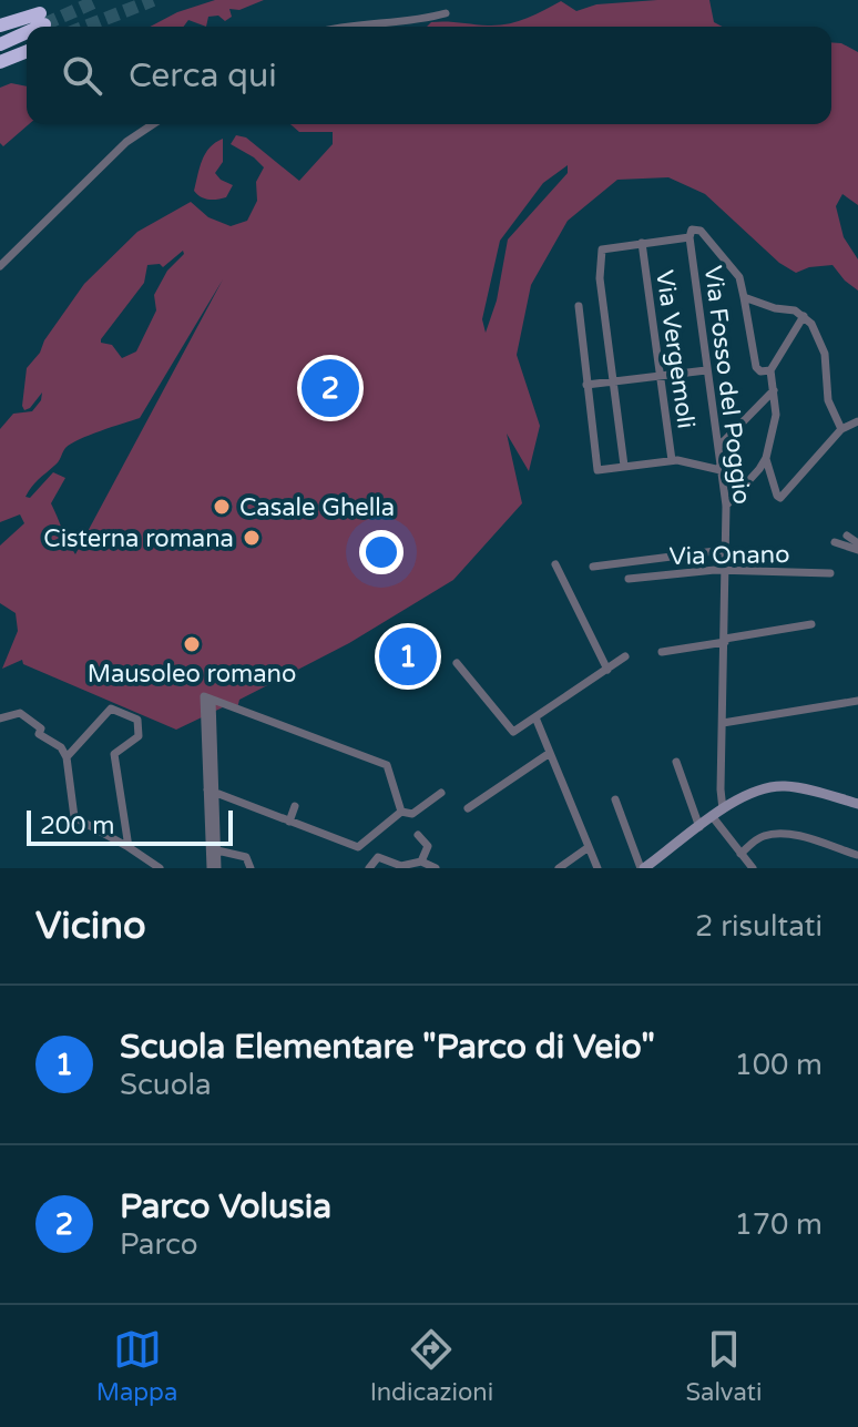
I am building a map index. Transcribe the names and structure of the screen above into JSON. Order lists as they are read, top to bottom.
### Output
{
  "streets": {
    "street": ["Via Vergemoli", "Via Fosso del Poggio", "Via Onano"]
  },
  "crossings": [
    ["Via Fosso del Poggio", "Via Onano"]
  ],
  "places": ["Casale Ghella", "Cisterna romana", "Mausoleo romano"],
  "scale_bar": "200 m",
  "page": {
    "search": "Cerca qui",
    "pins": ["2", "1"],
    "scale": "200 m",
    "heading": ["Vicino", "2 risultati"],
    "list": [
      {
        "mark": "1",
        "name": "Scuola Elementare \"Parco di Veio\"",
        "note": "Scuola",
        "value": "100 m"
      },
      {
        "mark": "2",
        "name": "Parco Volusia",
        "note": "Parco",
        "value": "170 m"
      }
    ],
    "nav": ["Mappa", "Indicazioni", "Salvati"]
  }
}
